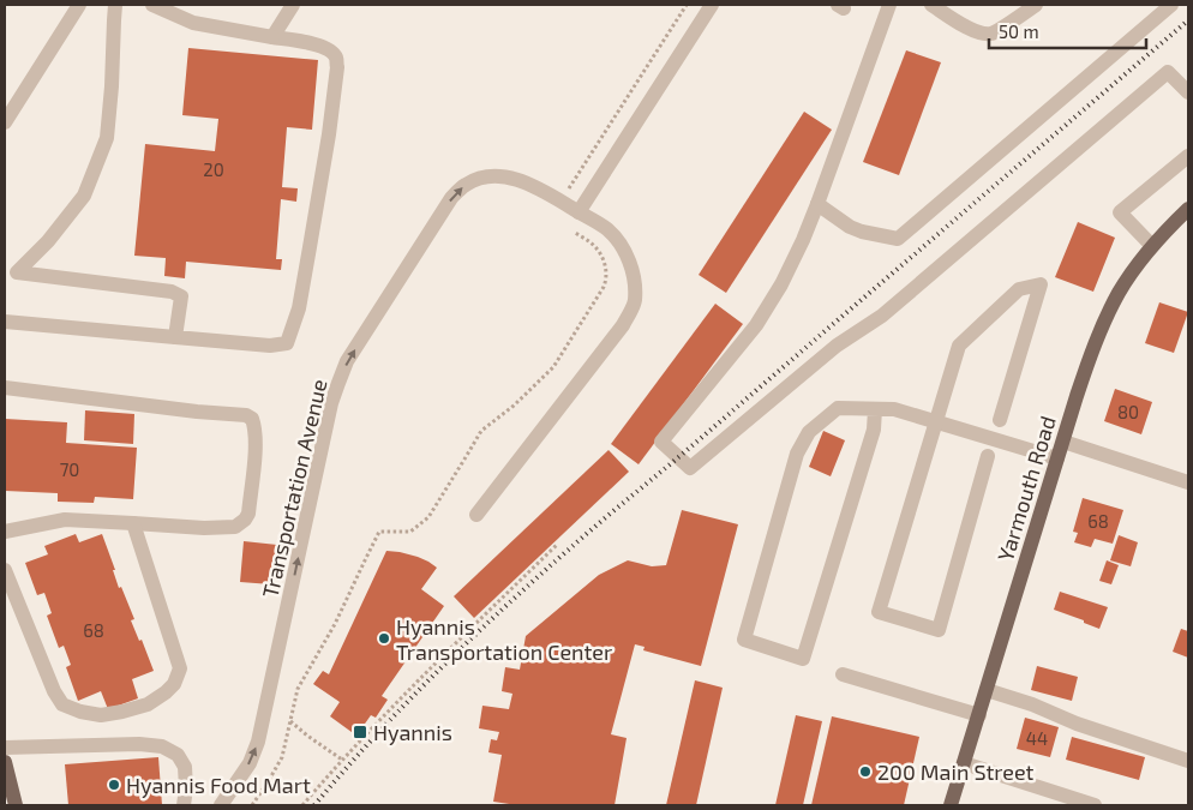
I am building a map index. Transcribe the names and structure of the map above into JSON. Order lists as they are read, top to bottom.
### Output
{
  "streets": {
    "main road": ["Yarmouth Road"],
    "street": ["Transportation Avenue"]
  },
  "one_way": ["Transportation Avenue"],
  "places": {
    "other": ["Hyannis Transportation Center", "200 Main Street", "Hyannis Food Mart"],
    "transit": ["Hyannis"]
  },
  "house_numbers": [
    "20",
    "80",
    "70",
    "68",
    "68",
    "44"
  ],
  "scale_bar": "50 m"
}
